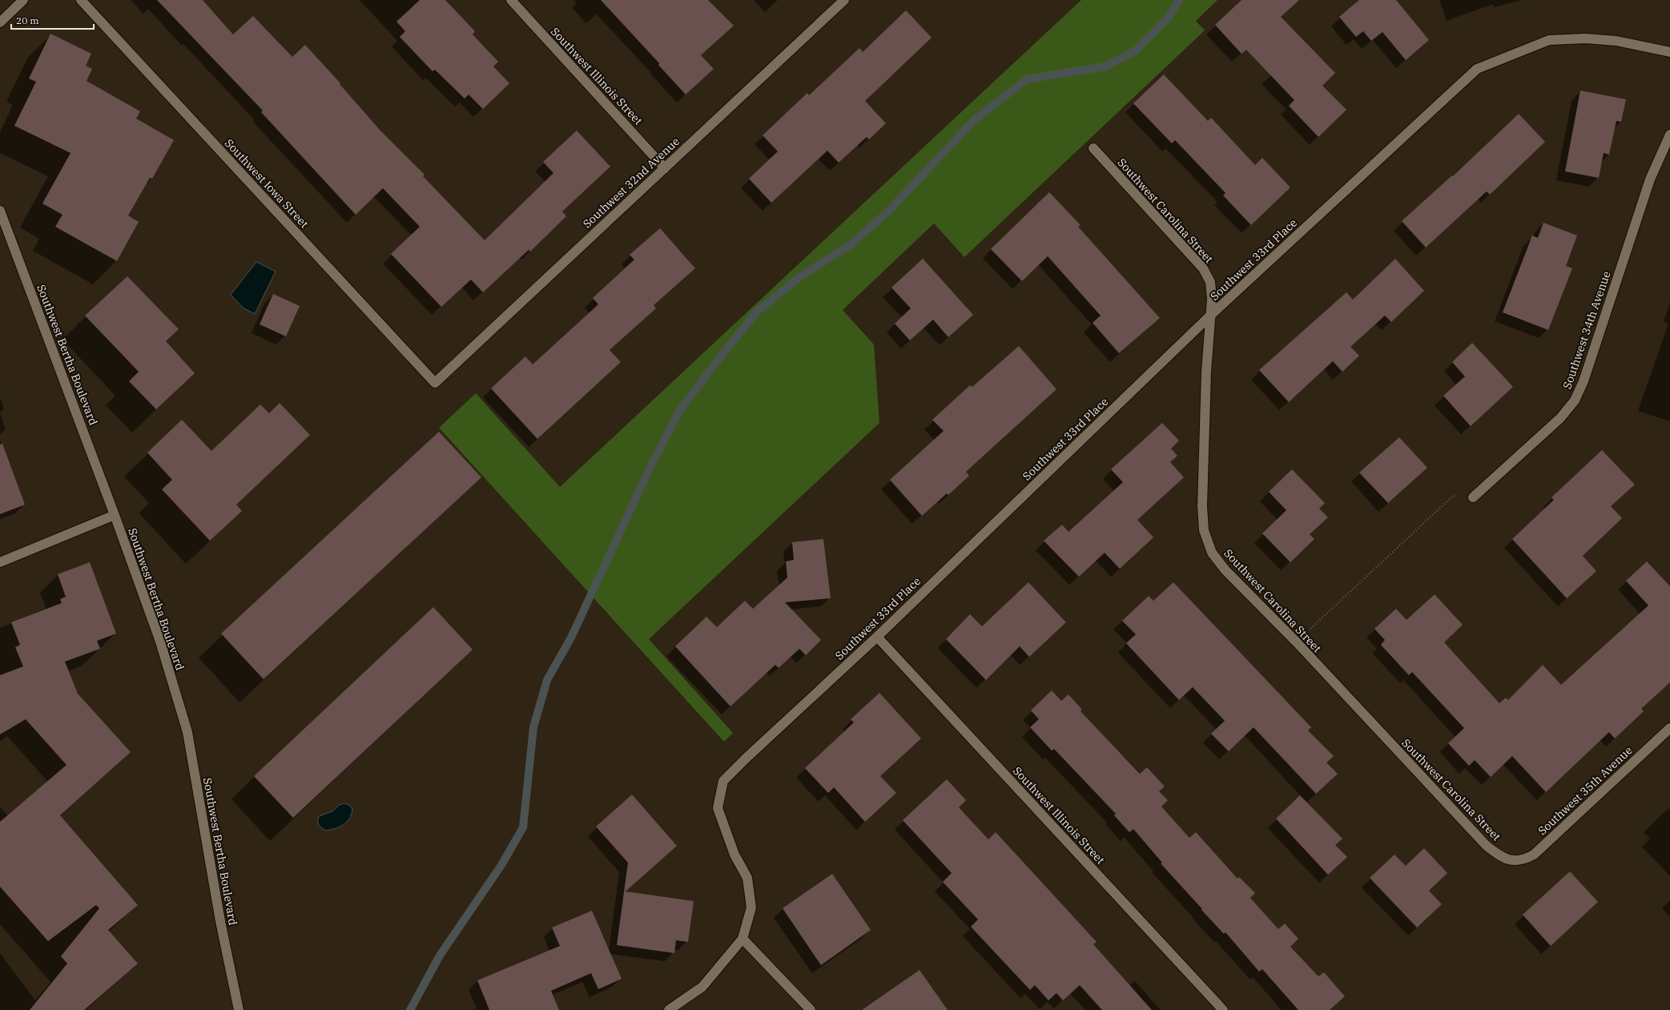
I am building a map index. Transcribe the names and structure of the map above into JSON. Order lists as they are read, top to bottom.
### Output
{
  "streets": {
    "street": [
      "Southwest Illinois Street",
      "Southwest 32nd Avenue",
      "Southwest Iowa Street",
      "Southwest Carolina Street",
      "Southwest 33rd Place",
      "Southwest 34th Avenue",
      "Southwest Bertha Boulevard",
      "Southwest 35th Avenue"
    ]
  },
  "crossings": [
    ["Southwest Illinois Street", "Southwest 32nd Avenue"],
    ["Southwest Illinois Street", "Southwest 33rd Place"],
    ["Southwest 32nd Avenue", "Southwest Iowa Street"],
    ["Southwest Carolina Street", "Southwest 33rd Place"],
    ["Southwest Carolina Street", "Southwest 35th Avenue"]
  ],
  "scale_bar": "20 m"
}
